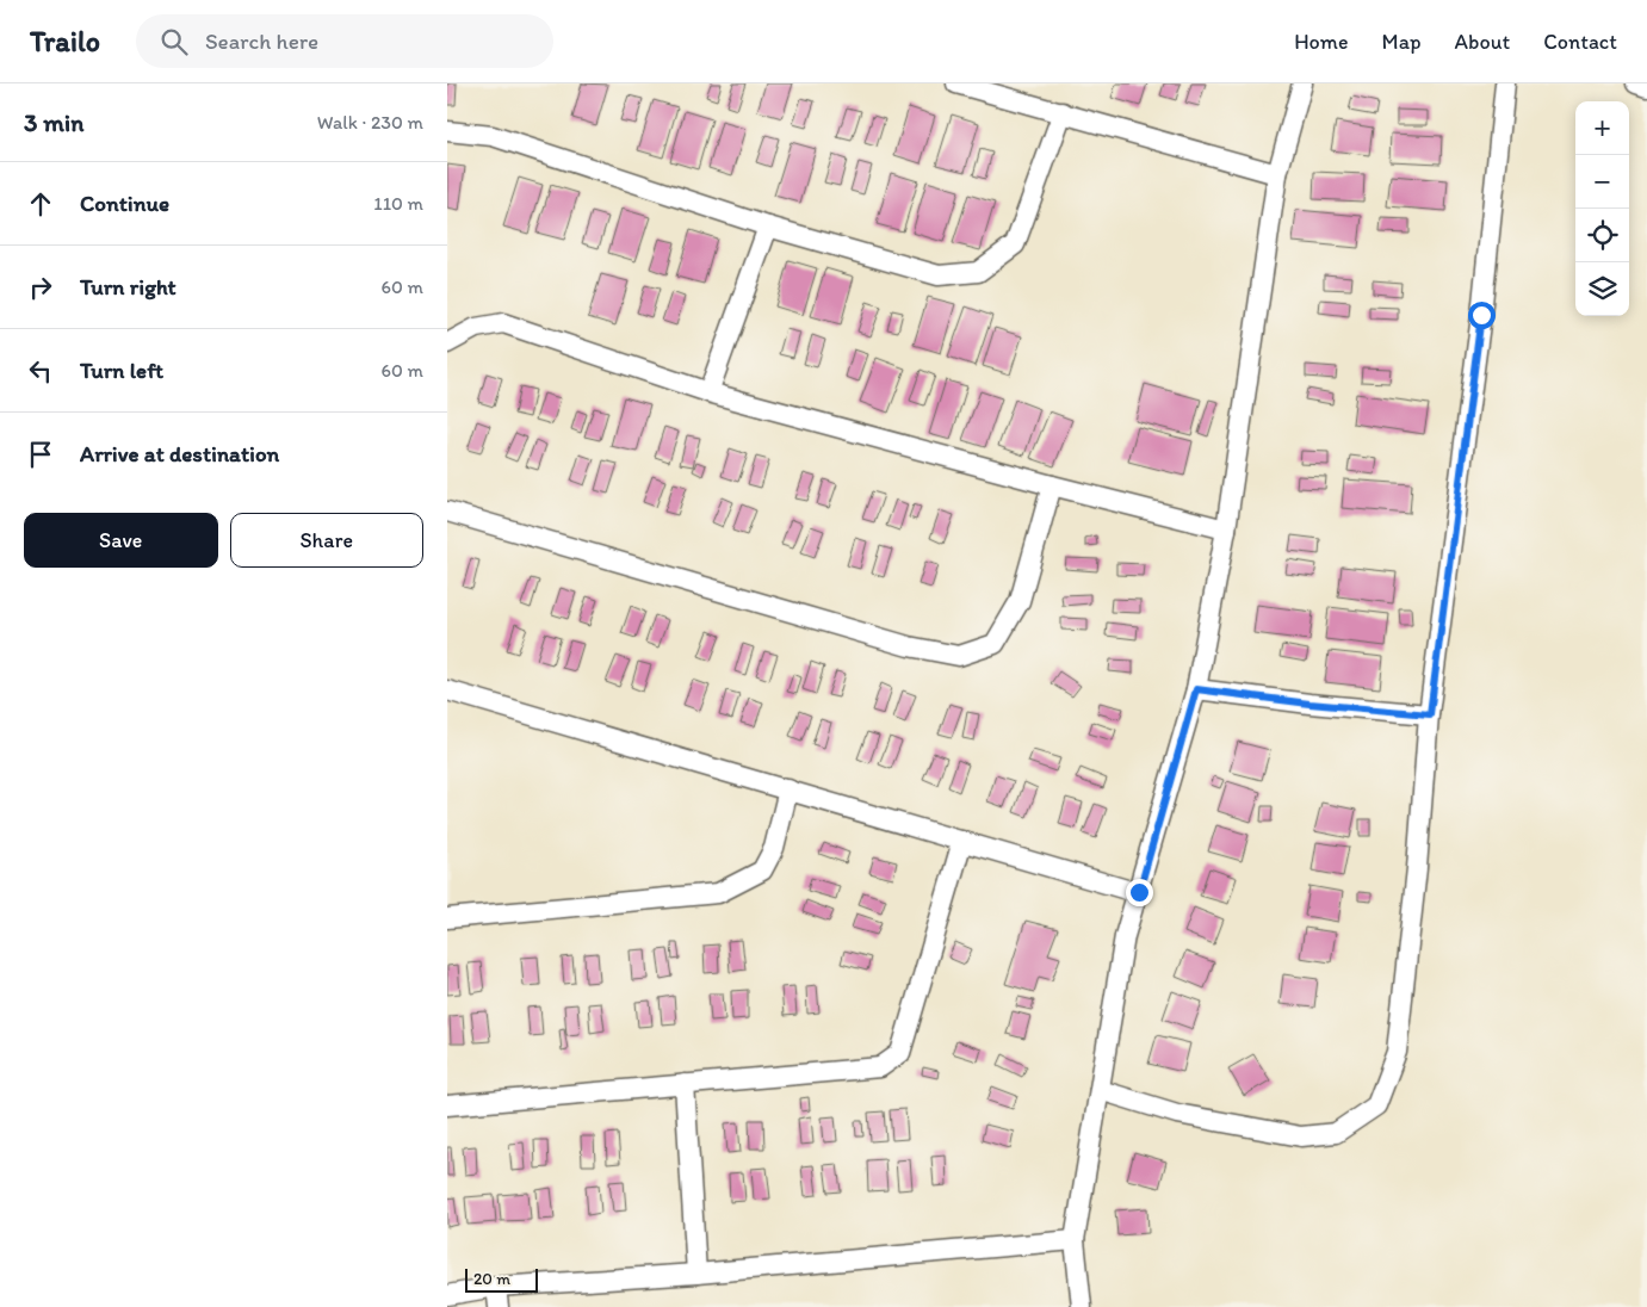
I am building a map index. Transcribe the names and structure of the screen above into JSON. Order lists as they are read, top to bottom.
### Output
{
  "scale_bar": "20 m",
  "page": {
    "header": "Trailo",
    "search": "Search here",
    "nav": [
      "Home",
      "Map",
      "About",
      "Contact"
    ],
    "heading": ["3 min", "Walk · 230 m"],
    "map_buttons": ["+", "−"],
    "list": [
      ["Continue", "110 m"],
      ["Turn right", "60 m"],
      ["Turn left", "60 m"],
      "Arrive at destination"
    ],
    "buttons": ["Save", "Share"],
    "scale": "20 m"
  }
}
